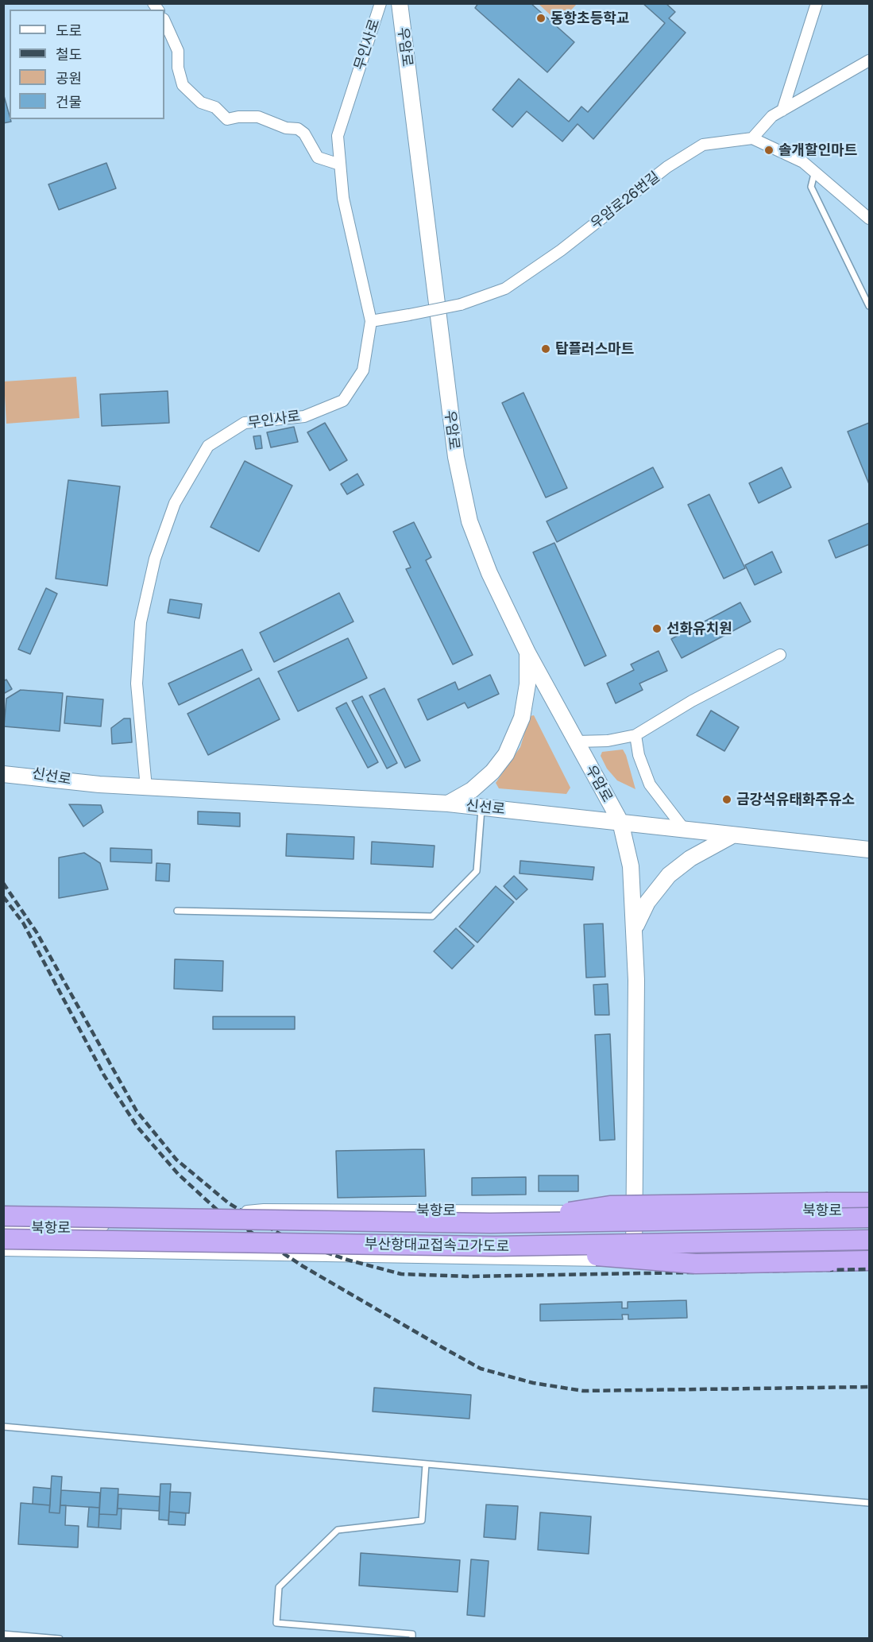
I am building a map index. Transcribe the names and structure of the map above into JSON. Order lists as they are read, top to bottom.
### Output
{
  "streets": {
    "highway": ["부산항대교접속고가도로"],
    "main road": ["우암로", "신선로"],
    "street": ["무인사로", "우암로26번길", "북항로"]
  },
  "crossings": [
    ["무인사로", "우암로26번길"],
    ["무인사로", "신선로"],
    ["우암로", "신선로"],
    ["우암로", "북항로"]
  ],
  "places": [
    "동항초등학교",
    "솔개할인마트",
    "탑플러스마트",
    "선화유치원",
    "금강석유태화주유소"
  ],
  "legend": [
    "도로",
    "철도",
    "공원",
    "건물"
  ]
}
